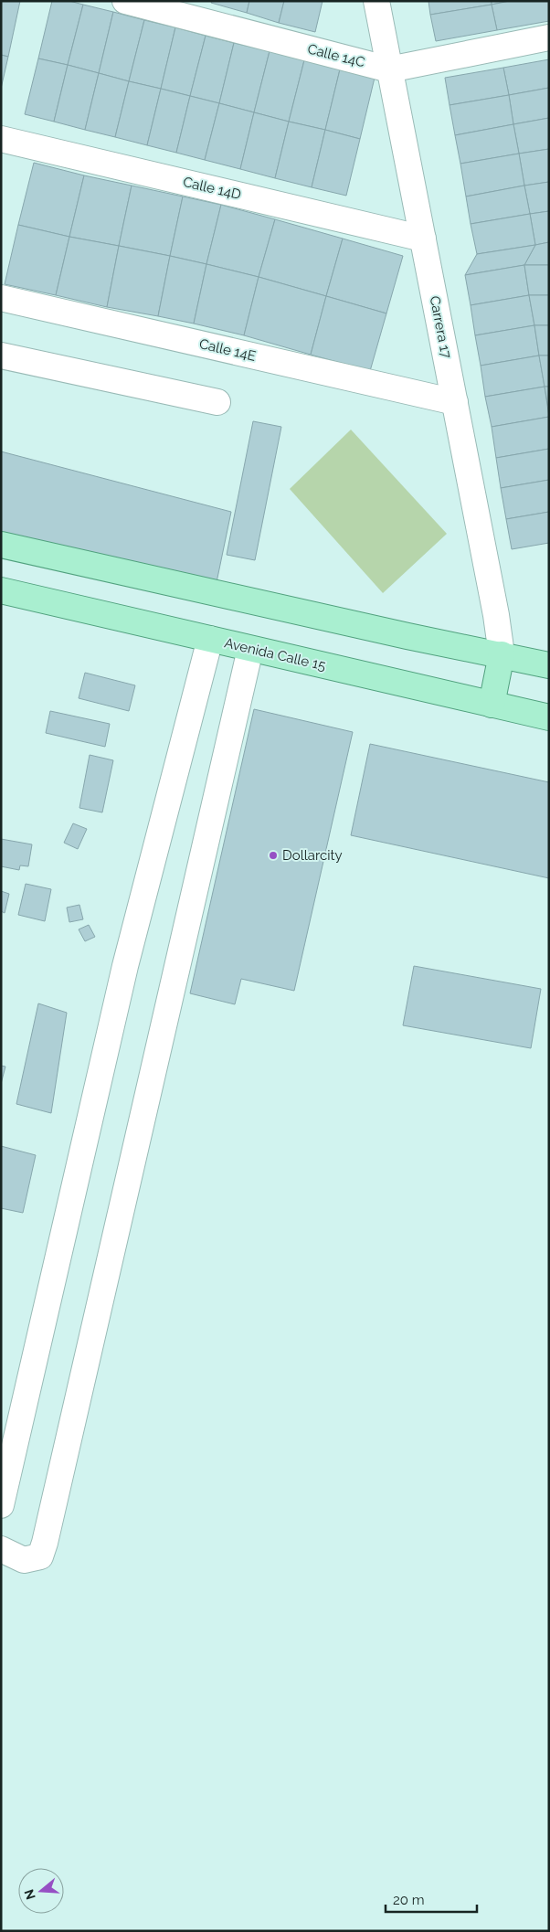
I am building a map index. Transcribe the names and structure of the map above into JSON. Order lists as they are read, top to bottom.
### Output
{
  "streets": {
    "main road": ["Avenida Calle 15"],
    "street": [
      "Calle 14C",
      "Calle 14D",
      "Carrera 17",
      "Calle 14E"
    ]
  },
  "crossings": [
    ["Calle 14C", "Carrera 17"],
    ["Calle 14D", "Carrera 17"],
    ["Carrera 17", "Calle 14E"]
  ],
  "places": ["Dollarcity"],
  "scale_bar": "20 m",
  "north": "left"
}
